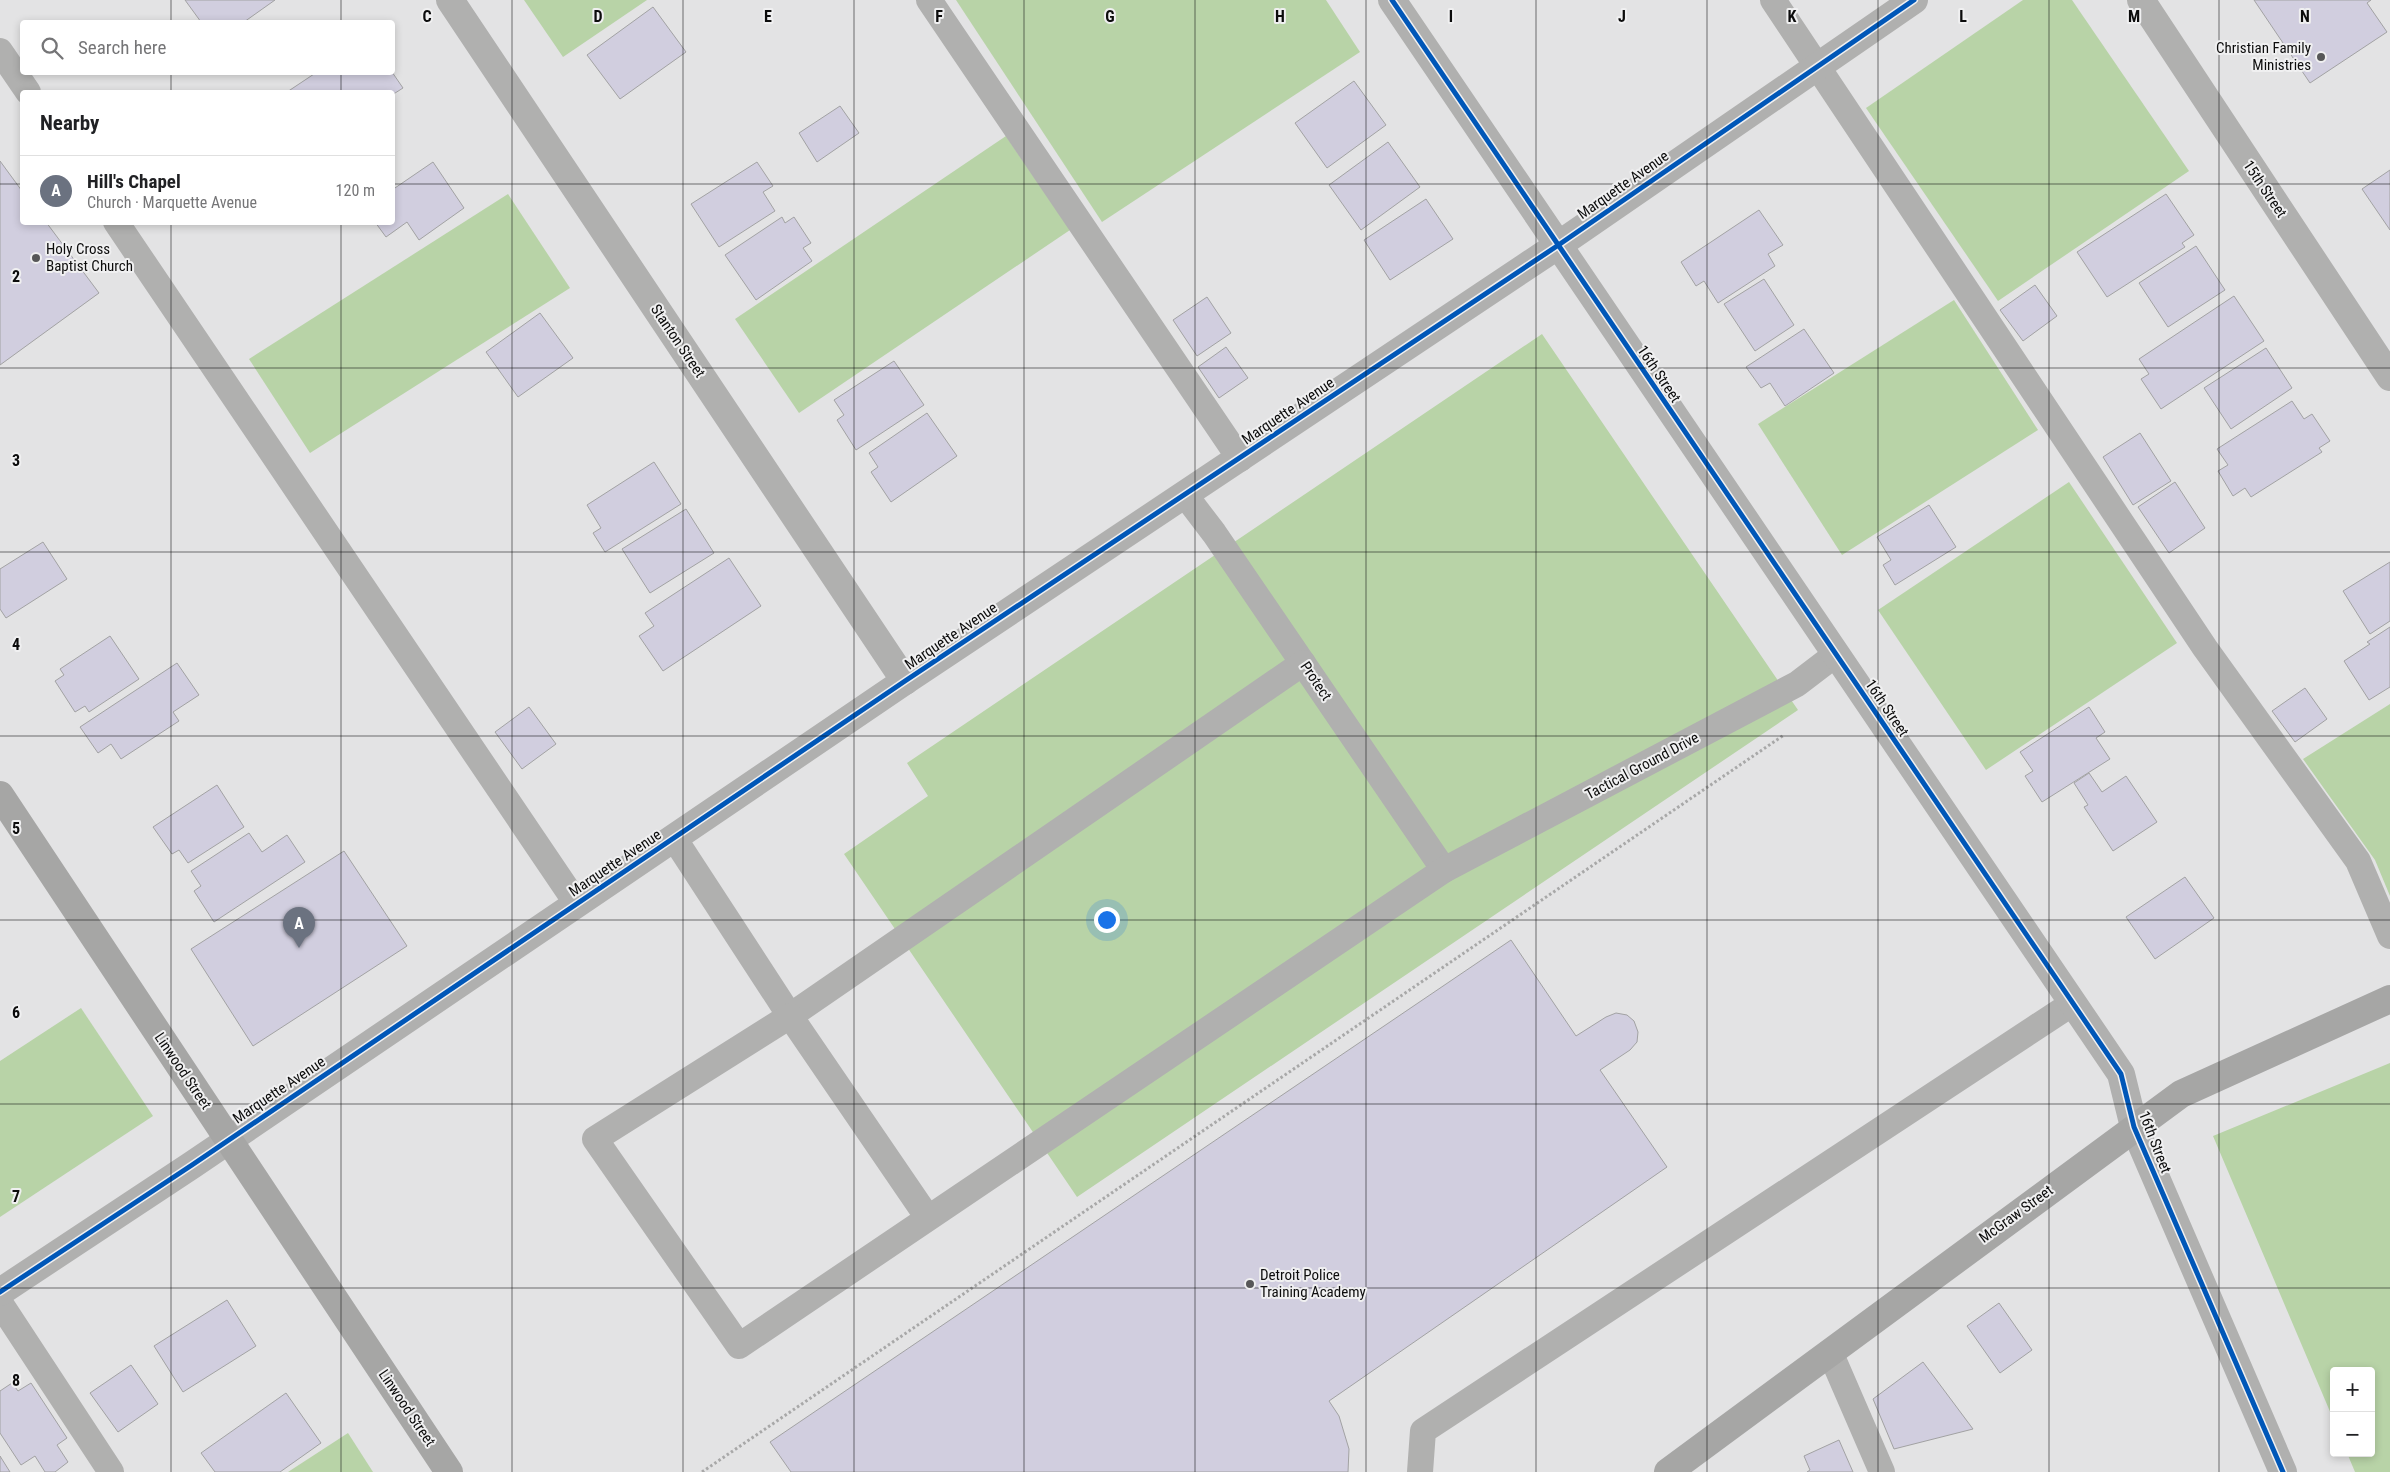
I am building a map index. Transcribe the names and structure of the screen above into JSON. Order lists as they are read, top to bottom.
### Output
{
  "streets": {
    "street": [
      "Marquette Avenue",
      "15th Street",
      "Stanton Street",
      "16th Street",
      "Linwood Street",
      "McGraw Street"
    ],
    "lane": ["Protect", "Tactical Ground Drive"]
  },
  "crossings": [
    ["Marquette Avenue", "Stanton Street"],
    ["Marquette Avenue", "16th Street"],
    ["Marquette Avenue", "Protect"],
    ["Marquette Avenue", "Linwood Street"],
    ["16th Street", "Tactical Ground Drive"],
    ["16th Street", "McGraw Street"],
    ["Protect", "Tactical Ground Drive"]
  ],
  "places": ["Christian Family Ministries", "Holy Cross Baptist Church", "Detroit Police Training Academy"],
  "page": {
    "search": "Search here",
    "heading": "Nearby",
    "list": [
      {
        "mark": "A",
        "name": "Hill's Chapel",
        "note": "Church · Marquette Avenue",
        "value": "120 m"
      }
    ],
    "pins": "A",
    "map_buttons": ["+", "−"]
  },
  "grid": {
    "columns": [
      "C",
      "D",
      "E",
      "F",
      "G",
      "H",
      "I",
      "J",
      "K",
      "L",
      "M",
      "N"
    ],
    "rows": [
      "2",
      "3",
      "4",
      "5",
      "6",
      "7",
      "8"
    ]
  }
}
